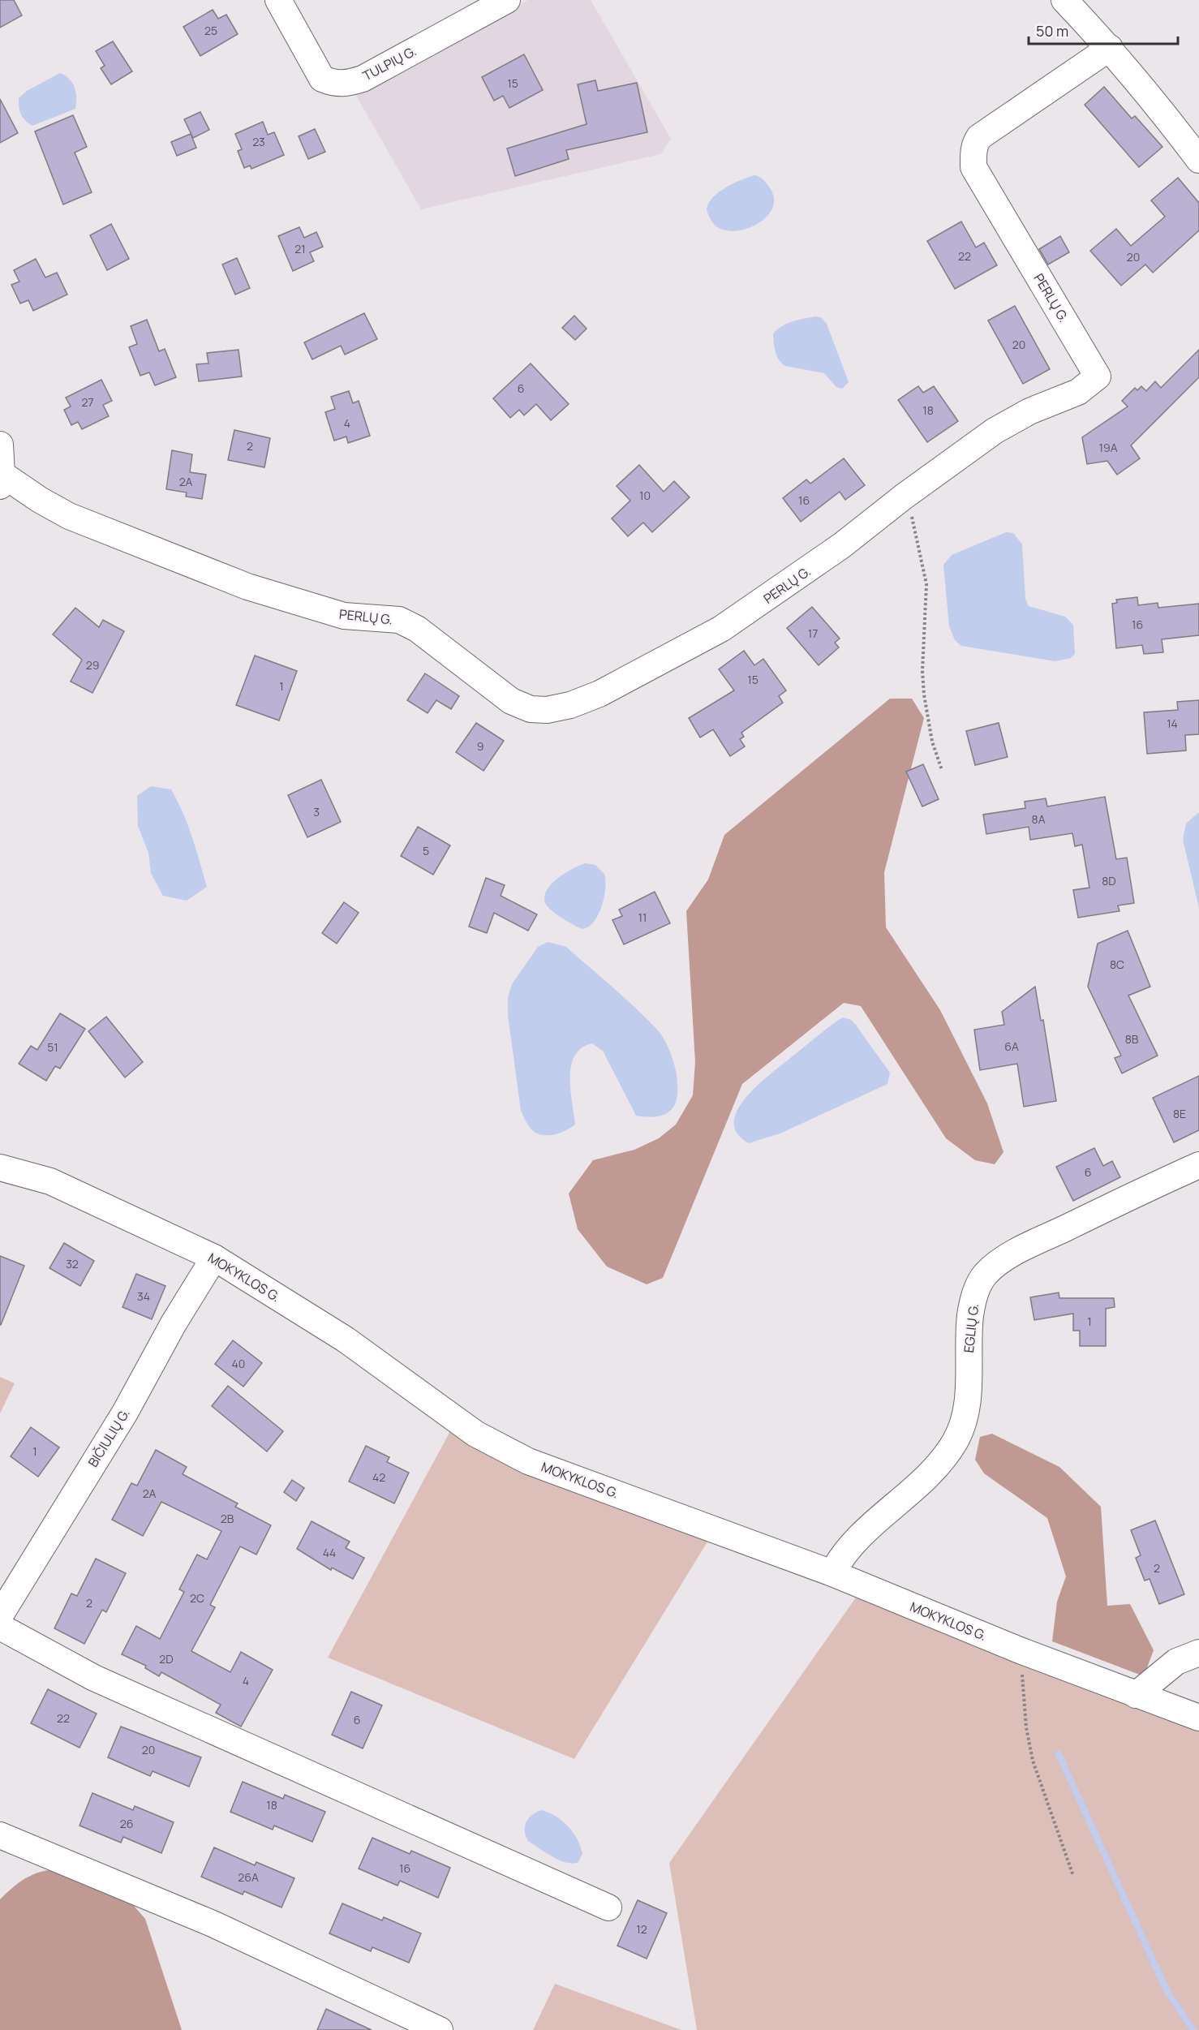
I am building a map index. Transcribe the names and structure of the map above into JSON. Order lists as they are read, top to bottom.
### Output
{
  "streets": {
    "street": [
      "TULPIŲ G.",
      "PERLŲ G.",
      "MOKYKLOS G.",
      "EGLIŲ G.",
      "BIČIULIŲ G."
    ]
  },
  "crossings": [
    ["MOKYKLOS G.", "EGLIŲ G."],
    ["MOKYKLOS G.", "BIČIULIŲ G."]
  ],
  "house_numbers": [
    "25",
    "15",
    "23",
    "21",
    "22",
    "20",
    "20",
    "6",
    "27",
    "18",
    "4",
    "2",
    "19A",
    "2A",
    "10",
    "16",
    "16",
    "17",
    "29",
    "15",
    "1",
    "14",
    "9",
    "3",
    "8A",
    "5",
    "8D",
    "11",
    "8C",
    "8B",
    "6A",
    "51",
    "8E",
    "6",
    "32",
    "34",
    "1",
    "40",
    "1",
    "42",
    "2A",
    "2B",
    "44",
    "2",
    "2C",
    "2",
    "2D",
    "4",
    "22",
    "6",
    "20",
    "18",
    "26",
    "16",
    "26A",
    "12"
  ],
  "scale_bar": "50 m"
}
